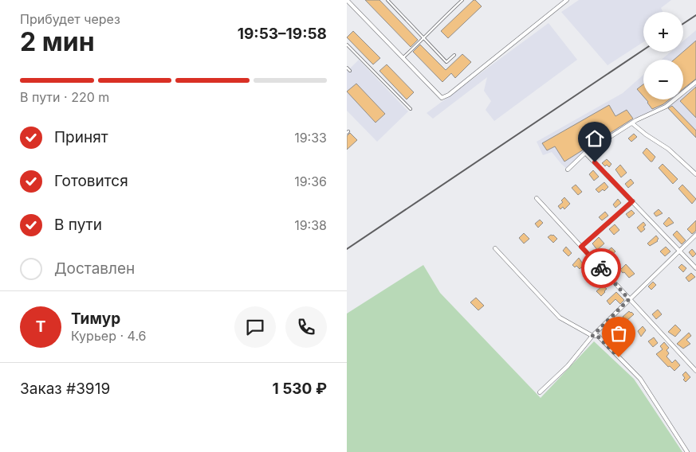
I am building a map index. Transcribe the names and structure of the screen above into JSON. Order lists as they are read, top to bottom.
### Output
{
  "page": {
    "heading": ["2 мин", "Прибудет через", "19:53–19:58"],
    "panel": [
      "Тимур",
      "Курьер · 4.6",
      "Заказ #3919",
      "1 530 ₽"
    ],
    "map_buttons": ["+", "−"],
    "bar": "В пути · 220 m",
    "list": [
      ["Принят", "19:33"],
      ["Готовится", "19:36"],
      ["В пути", "19:38"],
      "Доставлен"
    ],
    "round": "Т"
  }
}
